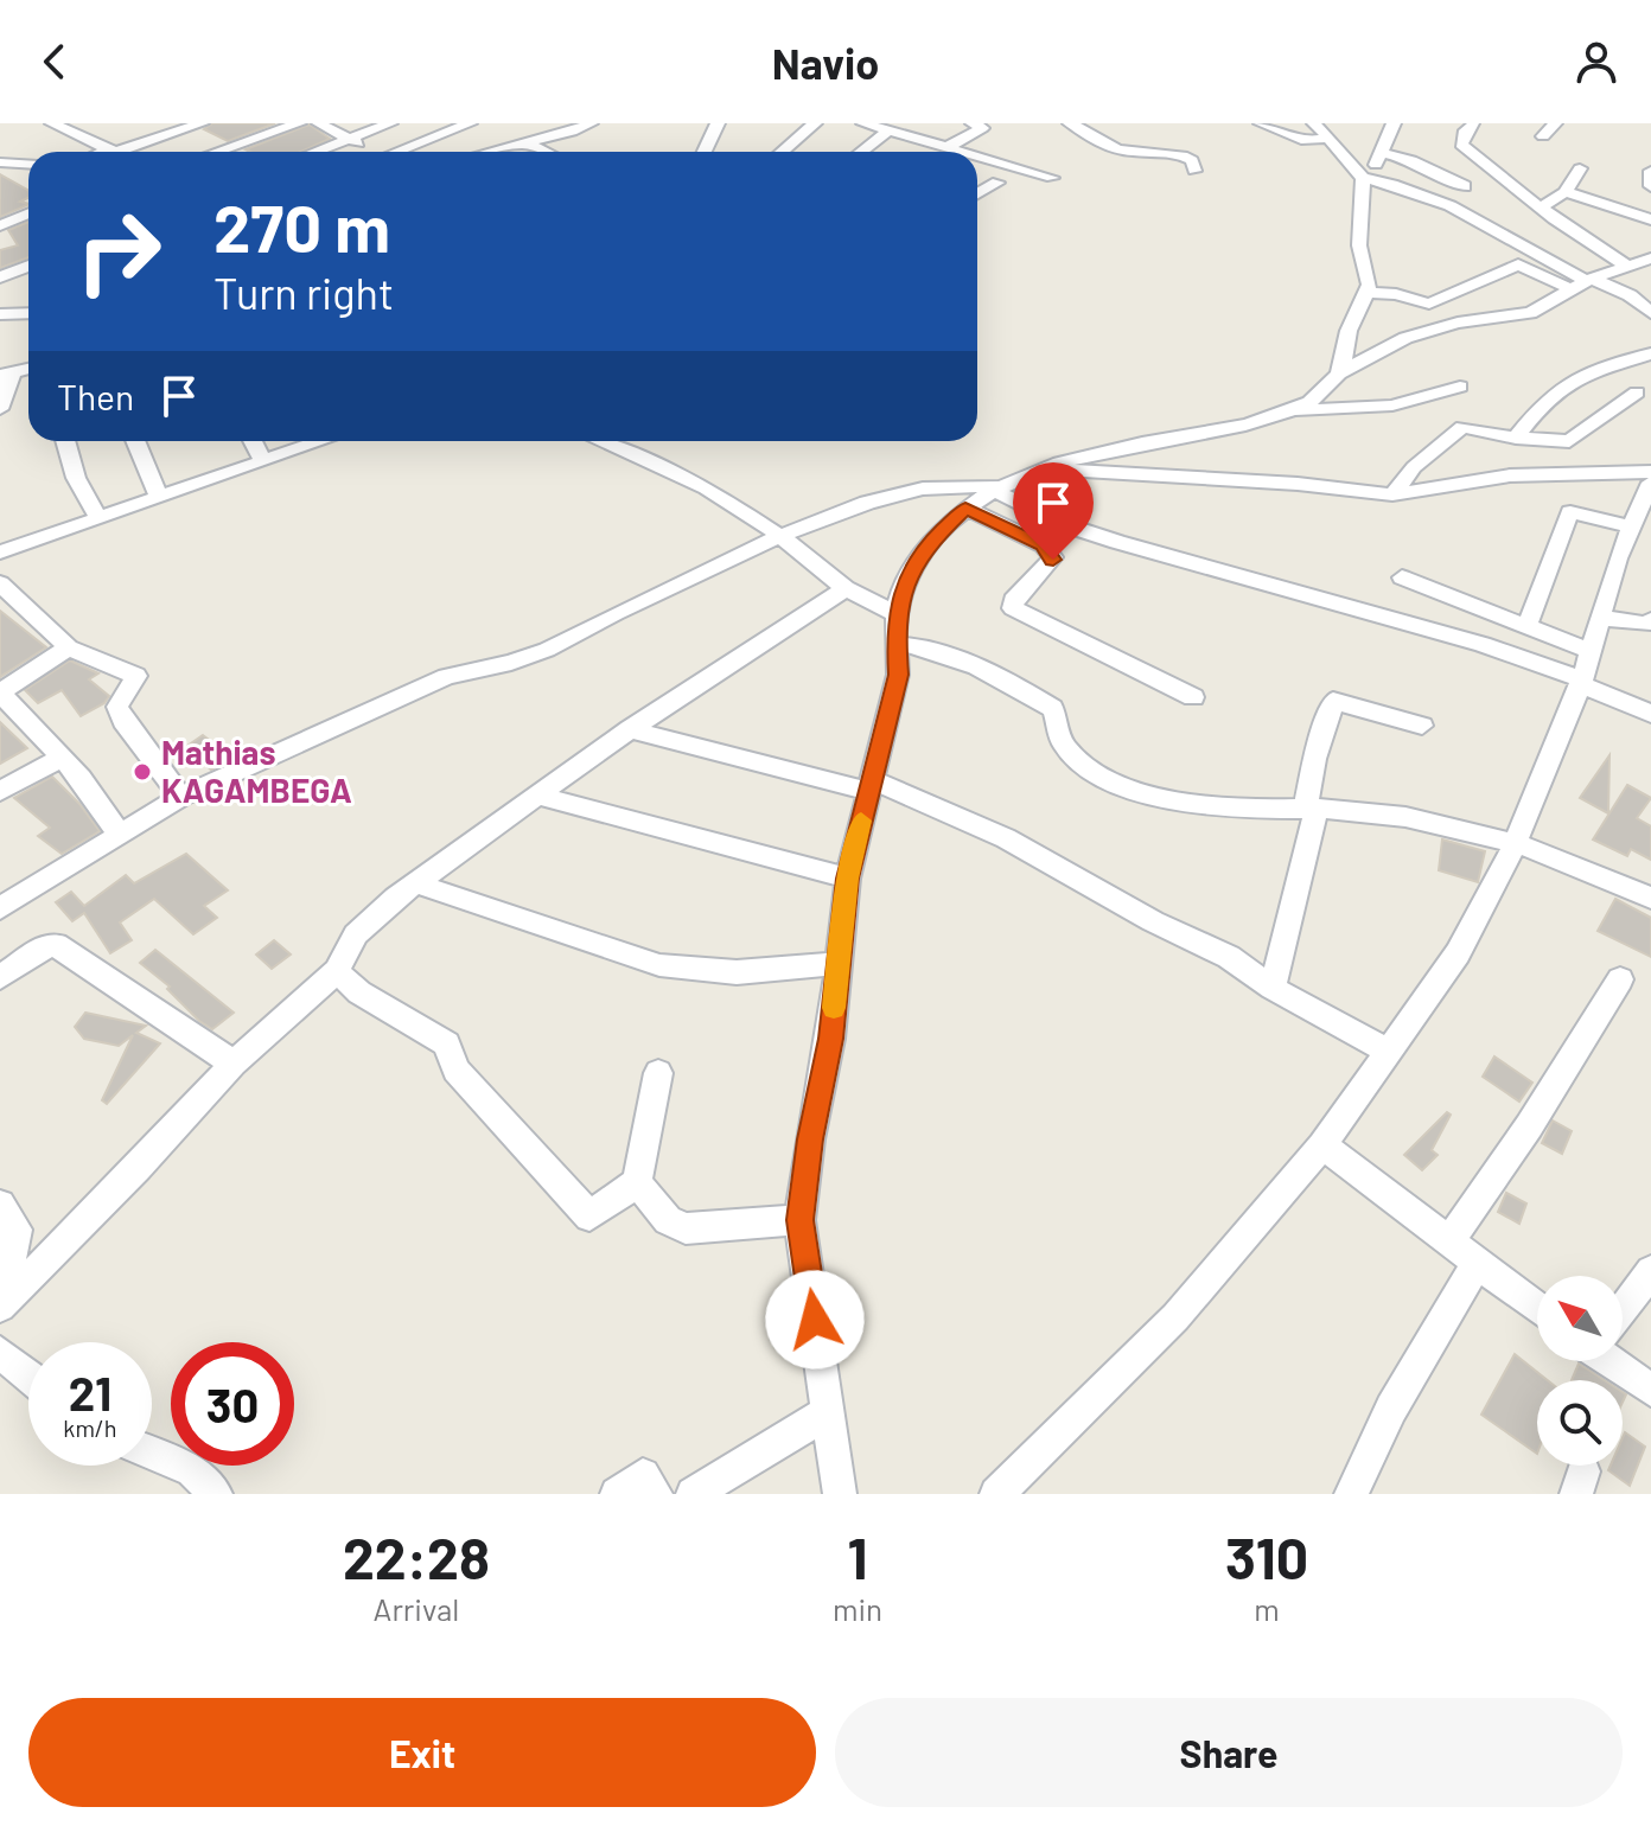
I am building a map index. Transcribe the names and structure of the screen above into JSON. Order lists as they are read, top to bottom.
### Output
{
  "places": ["Mathias KAGAMBEGA"],
  "north": "top left",
  "page": {
    "header": "Navio",
    "turn": ["270 m", "Turn right"],
    "then": "Then",
    "speed": "21 km/h",
    "limit": "30",
    "eta": [
      "22:28",
      "Arrival",
      "1",
      "min",
      "310",
      "m"
    ],
    "buttons": ["Exit", "Share"]
  }
}
